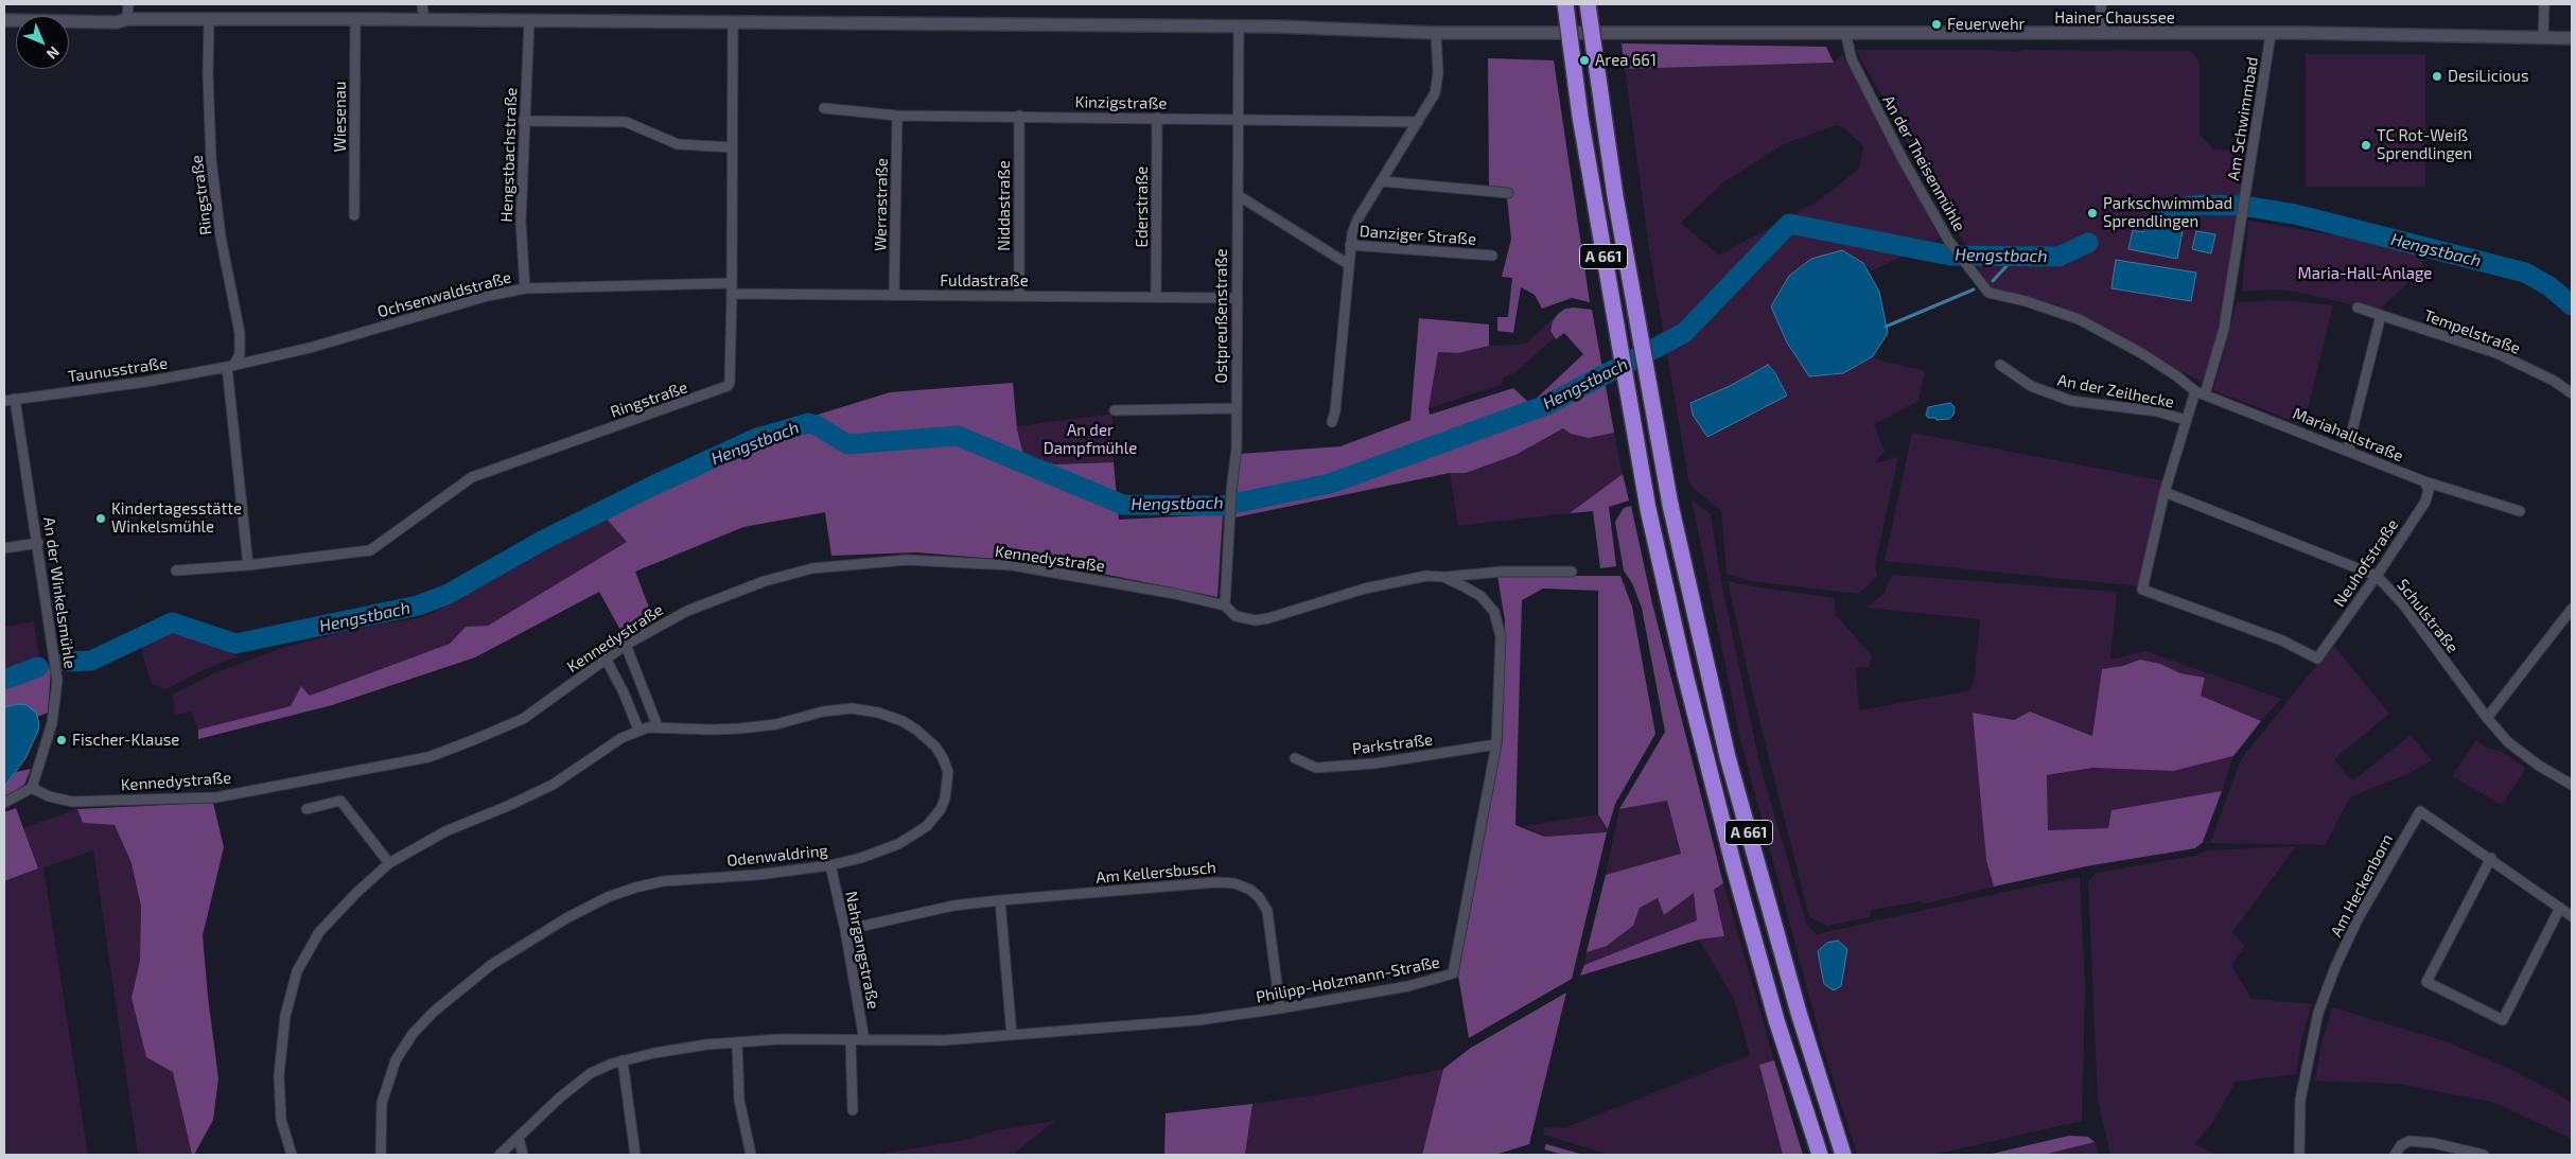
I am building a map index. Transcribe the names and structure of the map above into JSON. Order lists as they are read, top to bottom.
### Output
{
  "streets": {
    "highway": ["A 661"],
    "street": [
      "Hainer Chaussee",
      "Kinzigstraße",
      "Wiesenau",
      "Am Schwimmbad",
      "Hengstbachstraße",
      "An der Theisenmühle",
      "Ringstraße",
      "Werrastraße",
      "Niddastraße",
      "Ederstraße",
      "Danziger Straße",
      "Fuldastraße",
      "Ochsenwaldstraße",
      "Ostpreußenstraße",
      "Tempelstraße",
      "Taunusstraße",
      "An der Zeilhecke",
      "Mariahallstraße",
      "Kennedystraße",
      "Neuhofstraße",
      "An der Winkelsmühle",
      "Schulstraße",
      "Parkstraße",
      "Odenwaldring",
      "Am Kellersbusch",
      "Am Heckenborn",
      "Nahrgangstraße",
      "Philipp-Holzmann-Straße"
    ]
  },
  "crossings": [
    ["Hainer Chaussee", "Wiesenau"],
    ["Hainer Chaussee", "Am Schwimmbad"],
    ["Hainer Chaussee", "Hengstbachstraße"],
    ["Hainer Chaussee", "An der Theisenmühle"],
    ["Hainer Chaussee", "Ringstraße"],
    ["Hainer Chaussee", "Danziger Straße"],
    ["Hainer Chaussee", "Ostpreußenstraße"],
    ["Kinzigstraße", "Werrastraße"],
    ["Kinzigstraße", "Niddastraße"],
    ["Kinzigstraße", "Ederstraße"],
    ["Kinzigstraße", "Danziger Straße"],
    ["Kinzigstraße", "Ostpreußenstraße"],
    ["Am Schwimmbad", "Mariahallstraße"],
    ["Hengstbachstraße", "Ochsenwaldstraße"],
    ["An der Theisenmühle", "Mariahallstraße"],
    ["Ringstraße", "Fuldastraße"],
    ["Ringstraße", "Ochsenwaldstraße"],
    ["Ringstraße", "Taunusstraße"],
    ["Werrastraße", "Fuldastraße"],
    ["Niddastraße", "Fuldastraße"],
    ["Ederstraße", "Fuldastraße"],
    ["Fuldastraße", "Ochsenwaldstraße"],
    ["Fuldastraße", "Ostpreußenstraße"],
    ["Ochsenwaldstraße", "Taunusstraße"],
    ["Ostpreußenstraße", "Kennedystraße"],
    ["Ostpreußenstraße", "Philipp-Holzmann-Straße"],
    ["Taunusstraße", "An der Winkelsmühle"],
    ["An der Zeilhecke", "Neuhofstraße"],
    ["An der Zeilhecke", "Schulstraße"],
    ["Mariahallstraße", "Neuhofstraße"],
    ["Kennedystraße", "An der Winkelsmühle"],
    ["Kennedystraße", "Philipp-Holzmann-Straße"],
    ["Neuhofstraße", "Schulstraße"],
    ["Parkstraße", "Philipp-Holzmann-Straße"],
    ["Odenwaldring", "Nahrgangstraße"],
    ["Am Kellersbusch", "Nahrgangstraße"],
    ["Am Kellersbusch", "Philipp-Holzmann-Straße"],
    ["Nahrgangstraße", "Philipp-Holzmann-Straße"]
  ],
  "water": ["Hengstbach"],
  "parks": ["Maria-Hall-Anlage", "An der Dampfmühle"],
  "places": [
    "Feuerwehr",
    "Area 661",
    "DesiLicious",
    "TC Rot-Weiß Sprendlingen",
    "Parkschwimmbad Sprendlingen",
    "Kindertagesstätte Winkelsmühle",
    "Fischer-Klause"
  ],
  "north": "bottom right"
}
